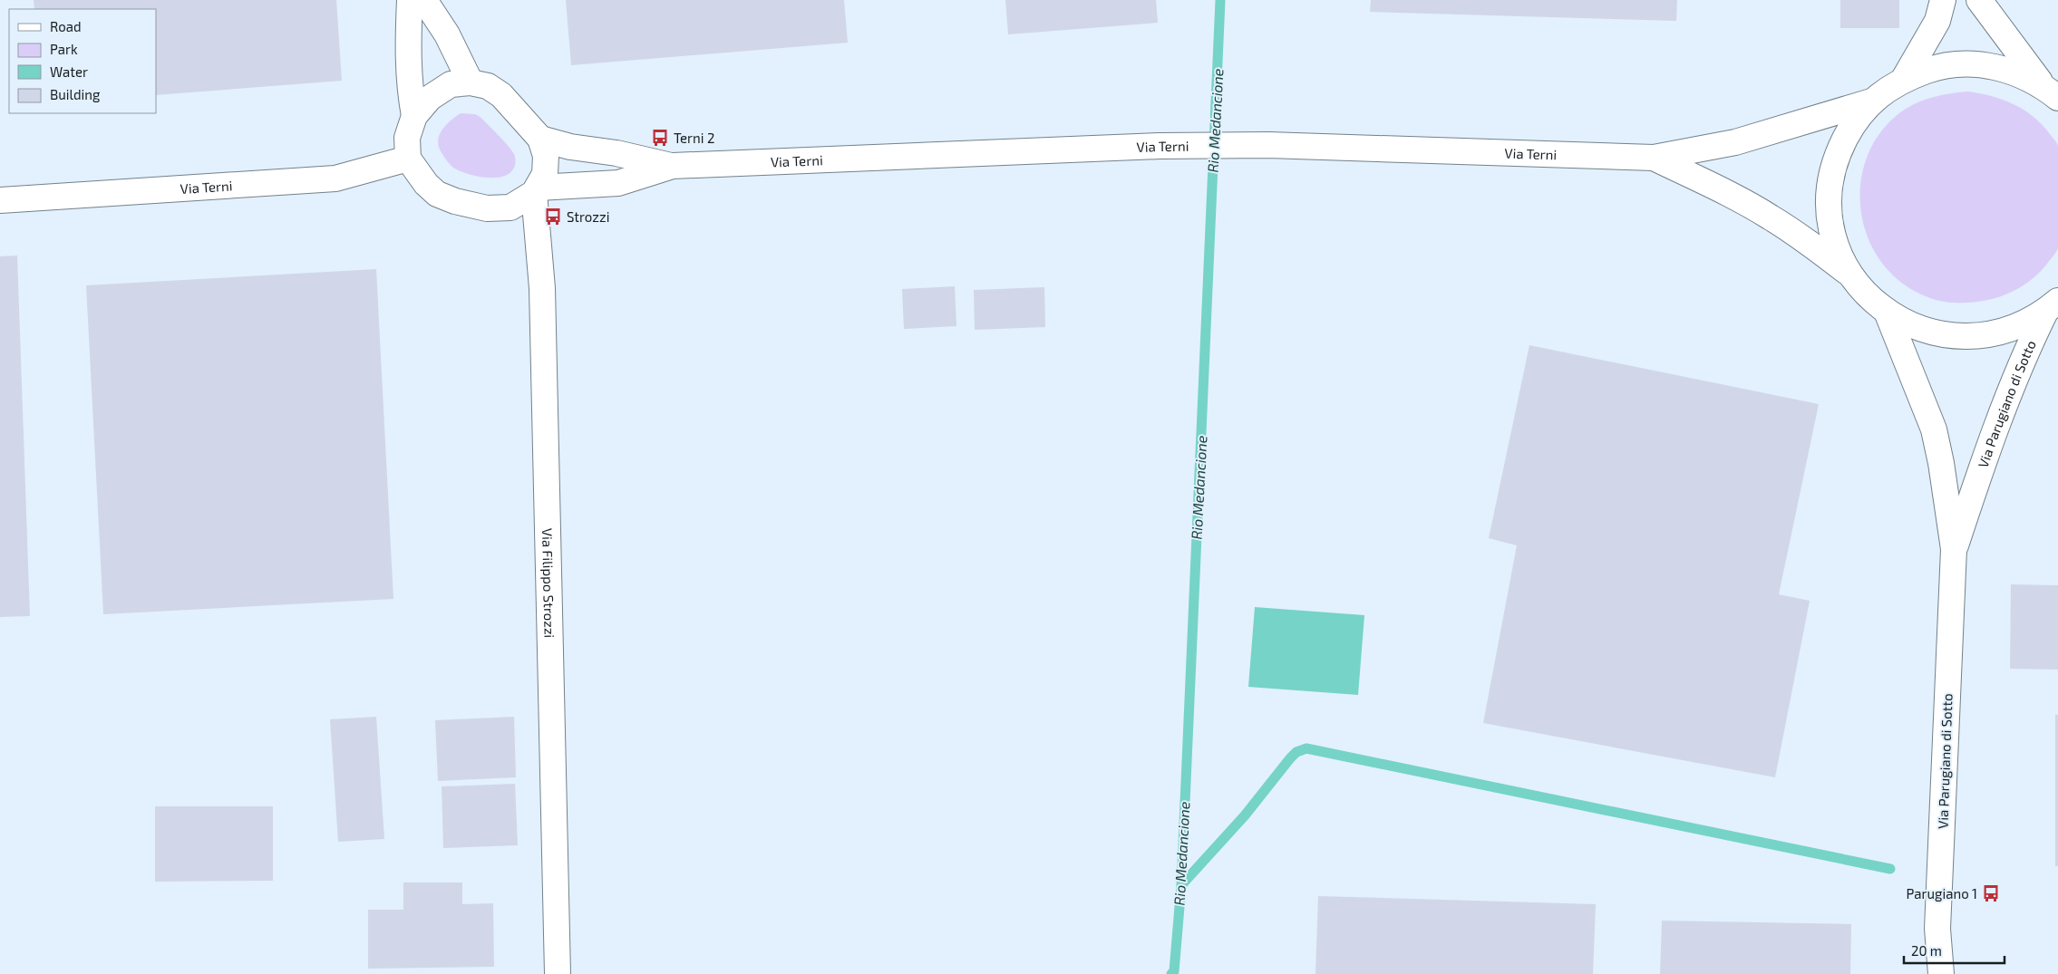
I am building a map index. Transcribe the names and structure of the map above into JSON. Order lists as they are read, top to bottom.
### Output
{
  "streets": {
    "street": ["Via Terni", "Via Parugiano di Sotto", "Via Filippo Strozzi"]
  },
  "crossings": [
    ["Via Terni", "Via Filippo Strozzi"]
  ],
  "water": ["Rio Medancione"],
  "places": {
    "bus stop": ["Terni 2", "Strozzi", "Parugiano 1"]
  },
  "legend": [
    "Road",
    "Park",
    "Water",
    "Building"
  ],
  "scale_bar": "20 m"
}
